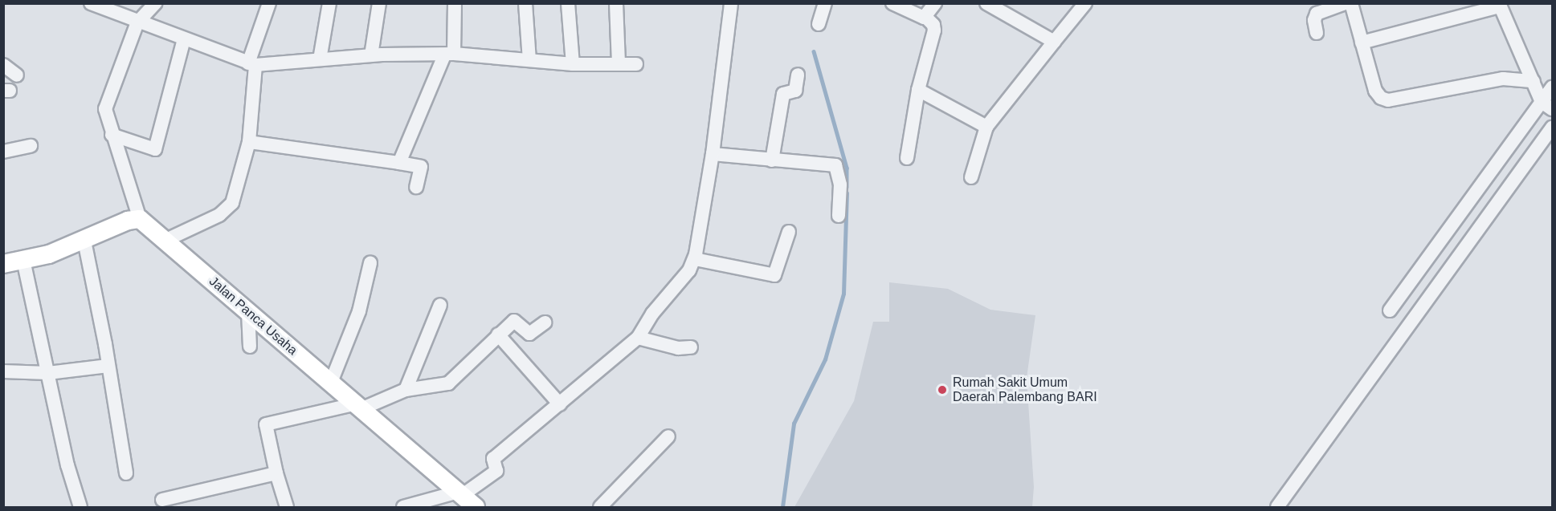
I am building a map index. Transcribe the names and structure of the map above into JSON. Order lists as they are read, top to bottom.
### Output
{
  "streets": {
    "street": ["Jalan Panca Usaha"]
  },
  "places": ["Rumah Sakit Umum Daerah Palembang BARI"]
}
